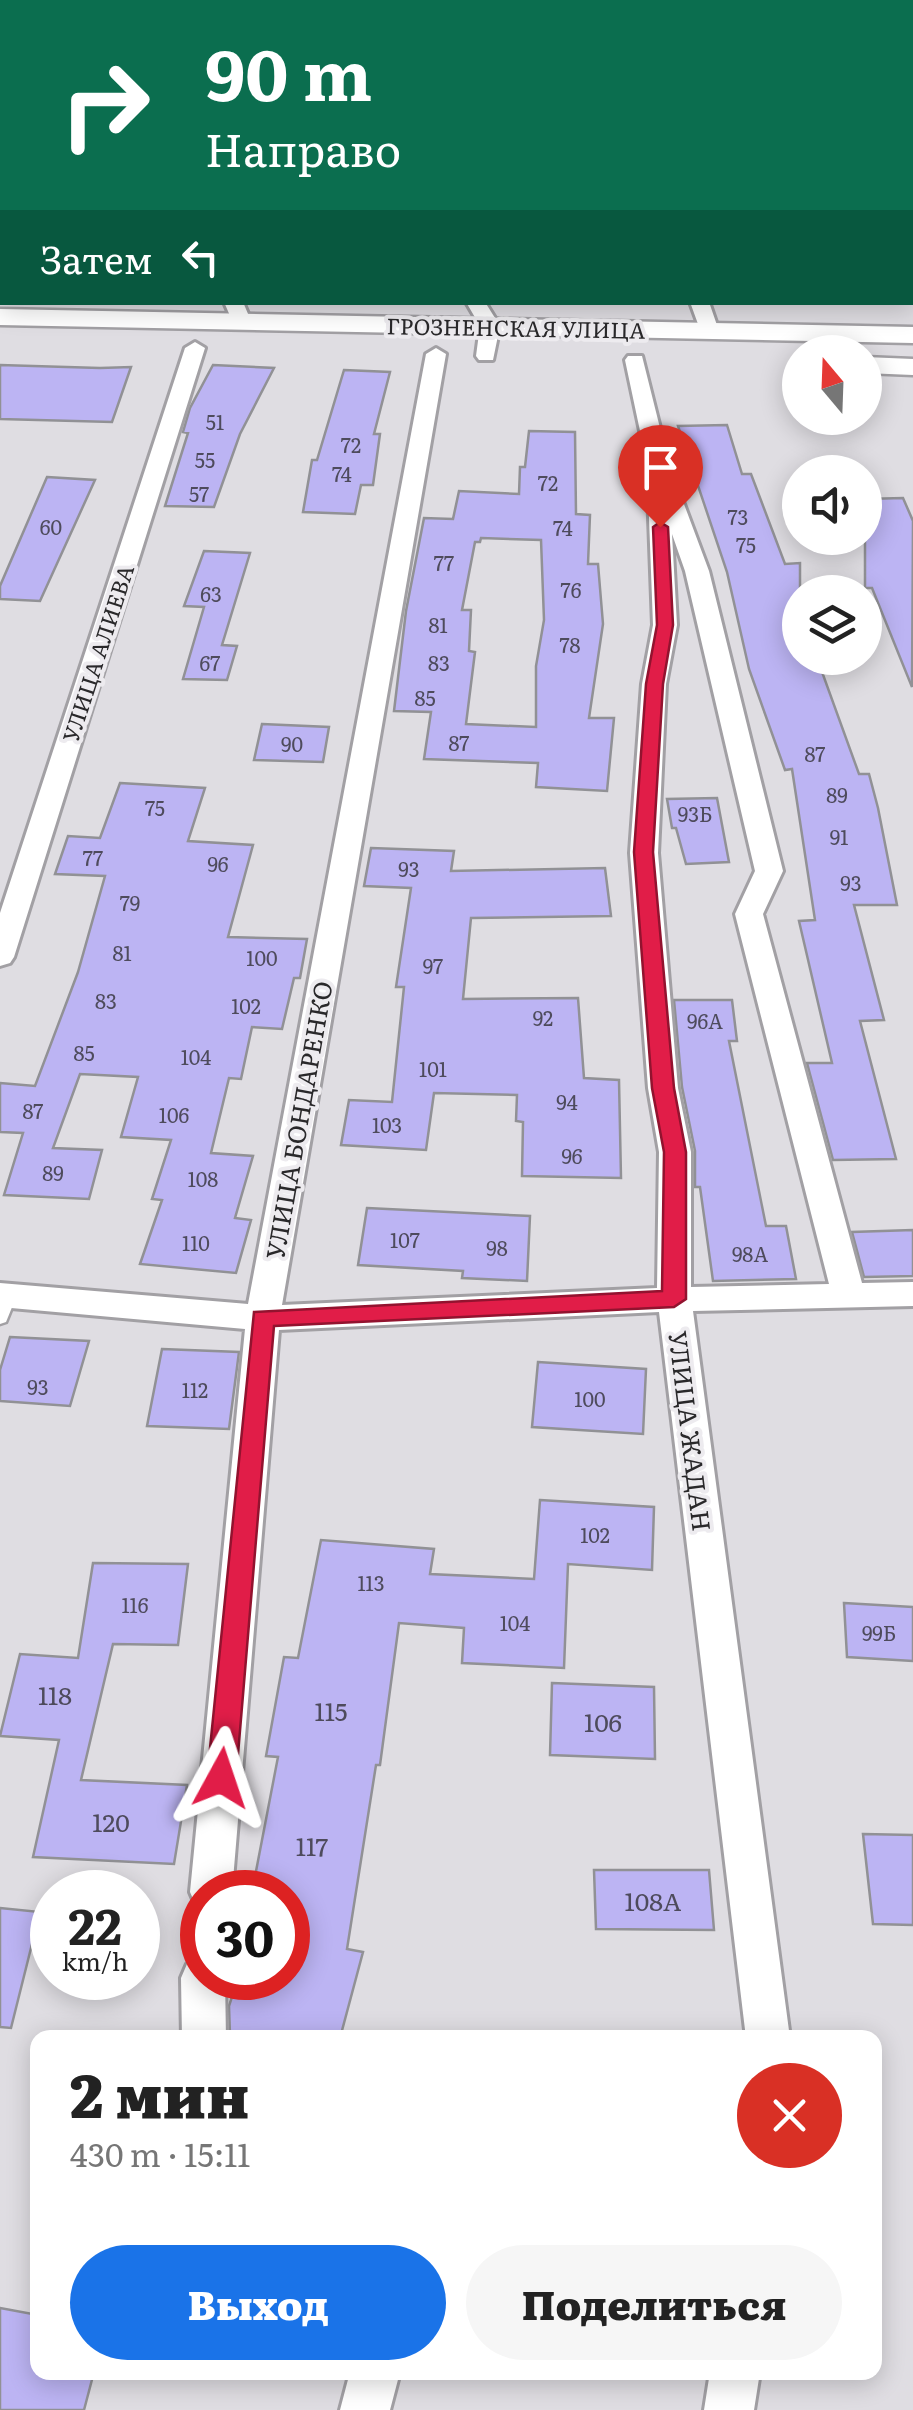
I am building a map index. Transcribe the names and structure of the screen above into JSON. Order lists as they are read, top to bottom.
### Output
{
  "streets": {
    "street": [
      "ГРОЗНЕНСКАЯ УЛИЦА",
      "УЛИЦА АЛИЕВА",
      "УЛИЦА БОНДАРЕНКО",
      "УЛИЦА ЖАДАН"
    ]
  },
  "crossings": [
    ["ГРОЗНЕНСКАЯ УЛИЦА", "УЛИЦА БОНДАРЕНКО"]
  ],
  "house_numbers": [
    "51",
    "72",
    "55",
    "74",
    "72",
    "57",
    "73",
    "60",
    "74",
    "75",
    "77",
    "76",
    "63",
    "81",
    "78",
    "67",
    "83",
    "85",
    "87",
    "90",
    "87",
    "89",
    "75",
    "93Б",
    "91",
    "77",
    "96",
    "93",
    "93",
    "79",
    "81",
    "100",
    "97",
    "83",
    "102",
    "92",
    "96А",
    "85",
    "104",
    "101",
    "94",
    "87",
    "106",
    "103",
    "96",
    "89",
    "108",
    "107",
    "110",
    "98",
    "98А",
    "93",
    "112",
    "100",
    "102",
    "113",
    "116",
    "104",
    "99Б",
    "118",
    "115",
    "106",
    "120",
    "117",
    "108А"
  ],
  "north": "top",
  "page": {
    "turn": ["90 m", "Направо"],
    "then": "Затем",
    "speed": "22 km/h",
    "limit": "30",
    "heading": ["2 мин", "430 m · 15:11"],
    "buttons": ["Выход", "Поделиться"]
  }
}
